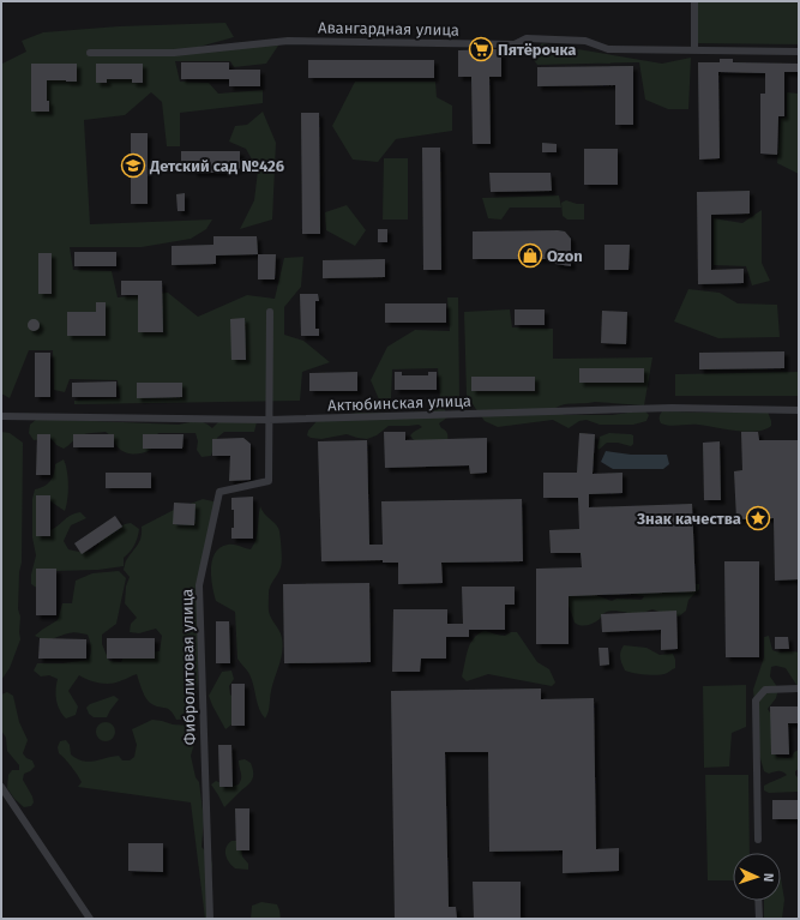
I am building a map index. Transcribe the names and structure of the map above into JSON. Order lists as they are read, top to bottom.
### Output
{
  "streets": {
    "street": ["Авангардная улица", "Актюбинская улица", "Фибролитовая улица"]
  },
  "crossings": [
    ["Актюбинская улица", "Фибролитовая улица"]
  ],
  "places": {
    "supermarket": ["Пятёрочка"],
    "school or university": ["Детский сад №426"],
    "shop": ["Ozon"],
    "place": ["Знак качества"]
  },
  "north": "right"
}
